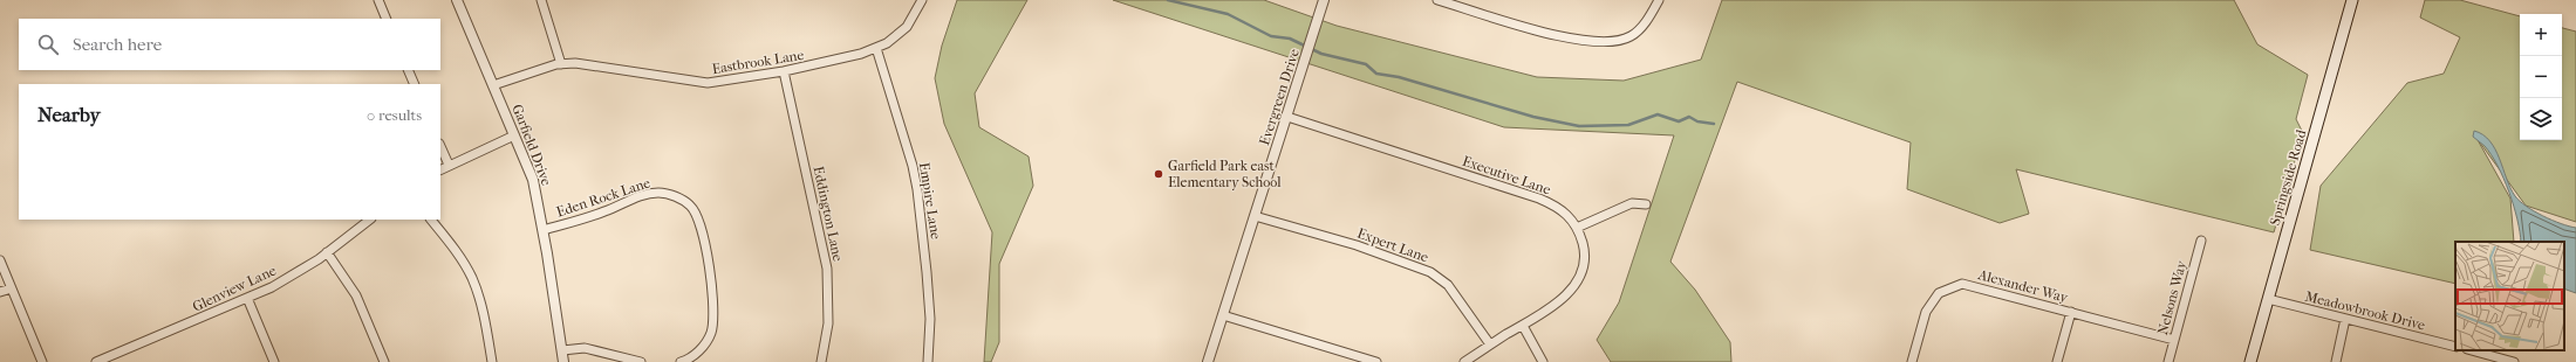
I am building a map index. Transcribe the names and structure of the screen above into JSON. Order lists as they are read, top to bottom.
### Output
{
  "streets": {
    "main road": ["Springside Road"],
    "street": [
      "Eastbrook Lane",
      "Evergreen Drive",
      "Garfield Drive",
      "Executive Lane",
      "Eden Rock Lane",
      "Empire Lane",
      "Eddington Lane",
      "Expert Lane",
      "Alexander Way",
      "Glenview Lane",
      "Nelsons Way",
      "Meadowbrook Drive"
    ]
  },
  "crossings": [
    ["Eastbrook Lane", "Garfield Drive"],
    ["Eastbrook Lane", "Empire Lane"],
    ["Eastbrook Lane", "Eddington Lane"],
    ["Evergreen Drive", "Executive Lane"],
    ["Evergreen Drive", "Expert Lane"],
    ["Garfield Drive", "Eden Rock Lane"],
    ["Executive Lane", "Expert Lane"],
    ["Springside Road", "Meadowbrook Drive"],
    ["Alexander Way", "Nelsons Way"]
  ],
  "places": ["Garfield Park east Elementary School"],
  "page": {
    "map_buttons": ["+", "−"],
    "search": "Search here",
    "heading": ["Nearby", "0 results"]
  }
}
